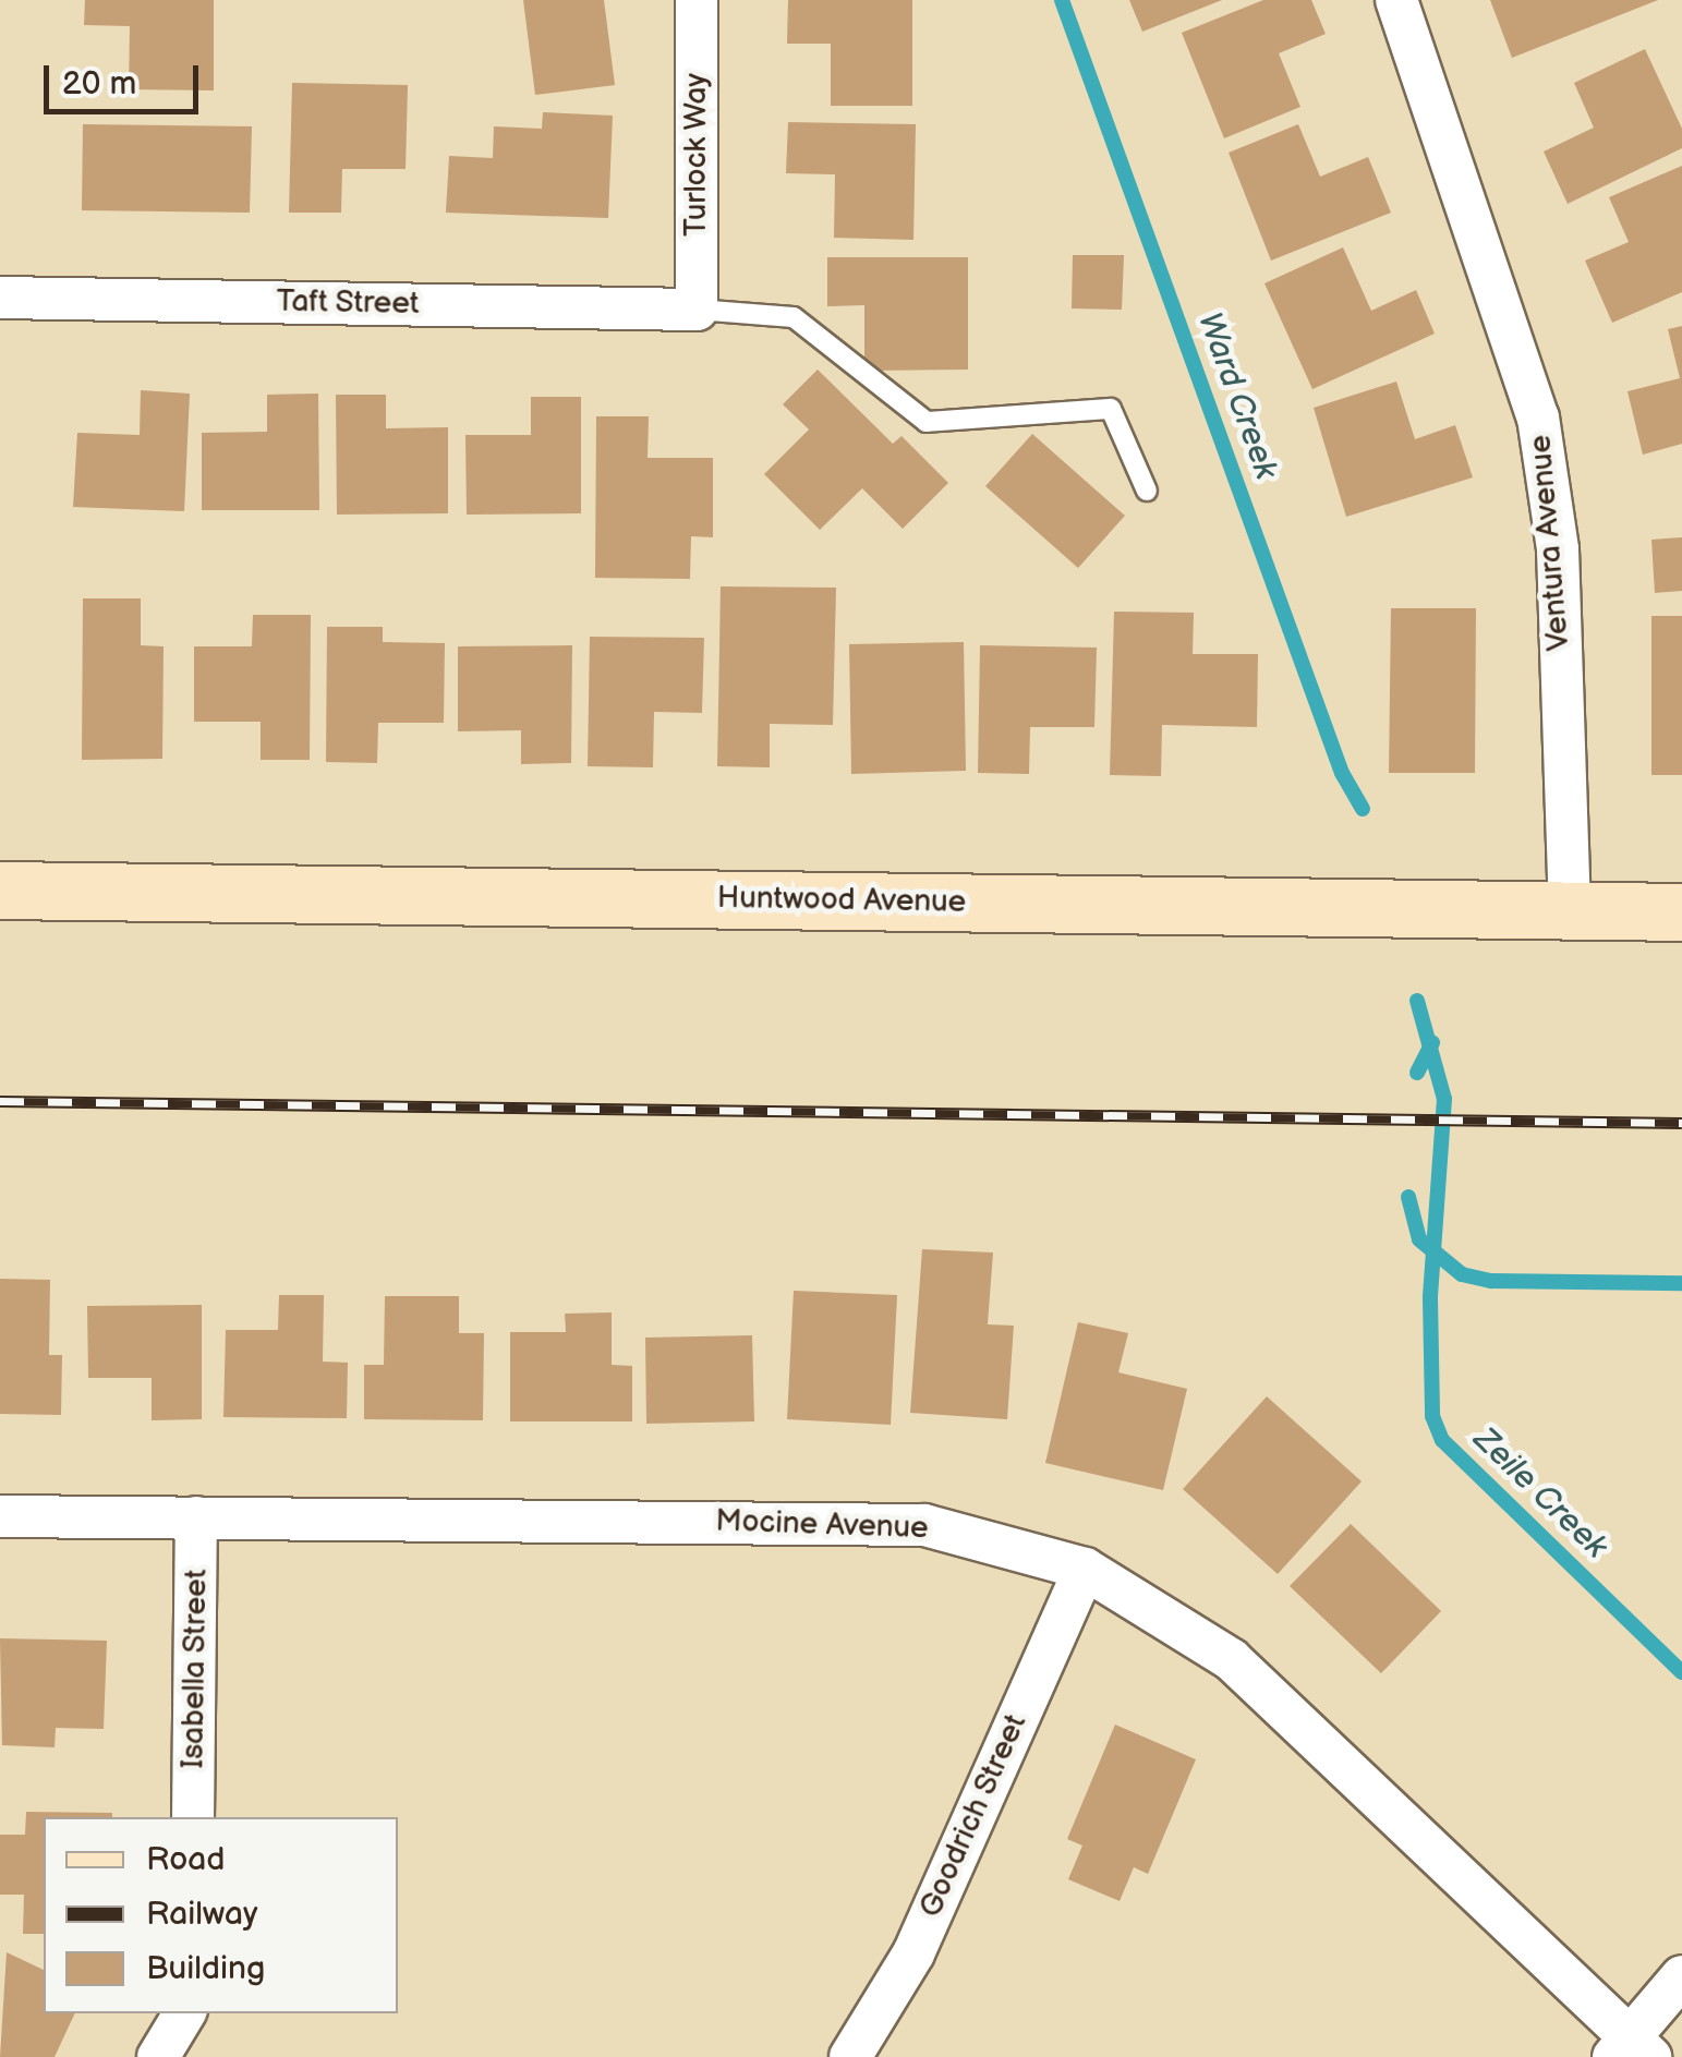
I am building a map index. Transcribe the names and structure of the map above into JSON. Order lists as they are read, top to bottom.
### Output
{
  "streets": {
    "street": [
      "Turlock Way",
      "Taft Street",
      "Ventura Avenue",
      "Huntwood Avenue",
      "Mocine Avenue",
      "Isabella Street",
      "Goodrich Street"
    ]
  },
  "crossings": [
    ["Turlock Way", "Taft Street"],
    ["Ventura Avenue", "Huntwood Avenue"],
    ["Mocine Avenue", "Isabella Street"],
    ["Mocine Avenue", "Goodrich Street"]
  ],
  "water": ["Ward Creek", "Zeile Creek"],
  "legend": ["Road", "Railway", "Building"],
  "scale_bar": "20 m"
}
